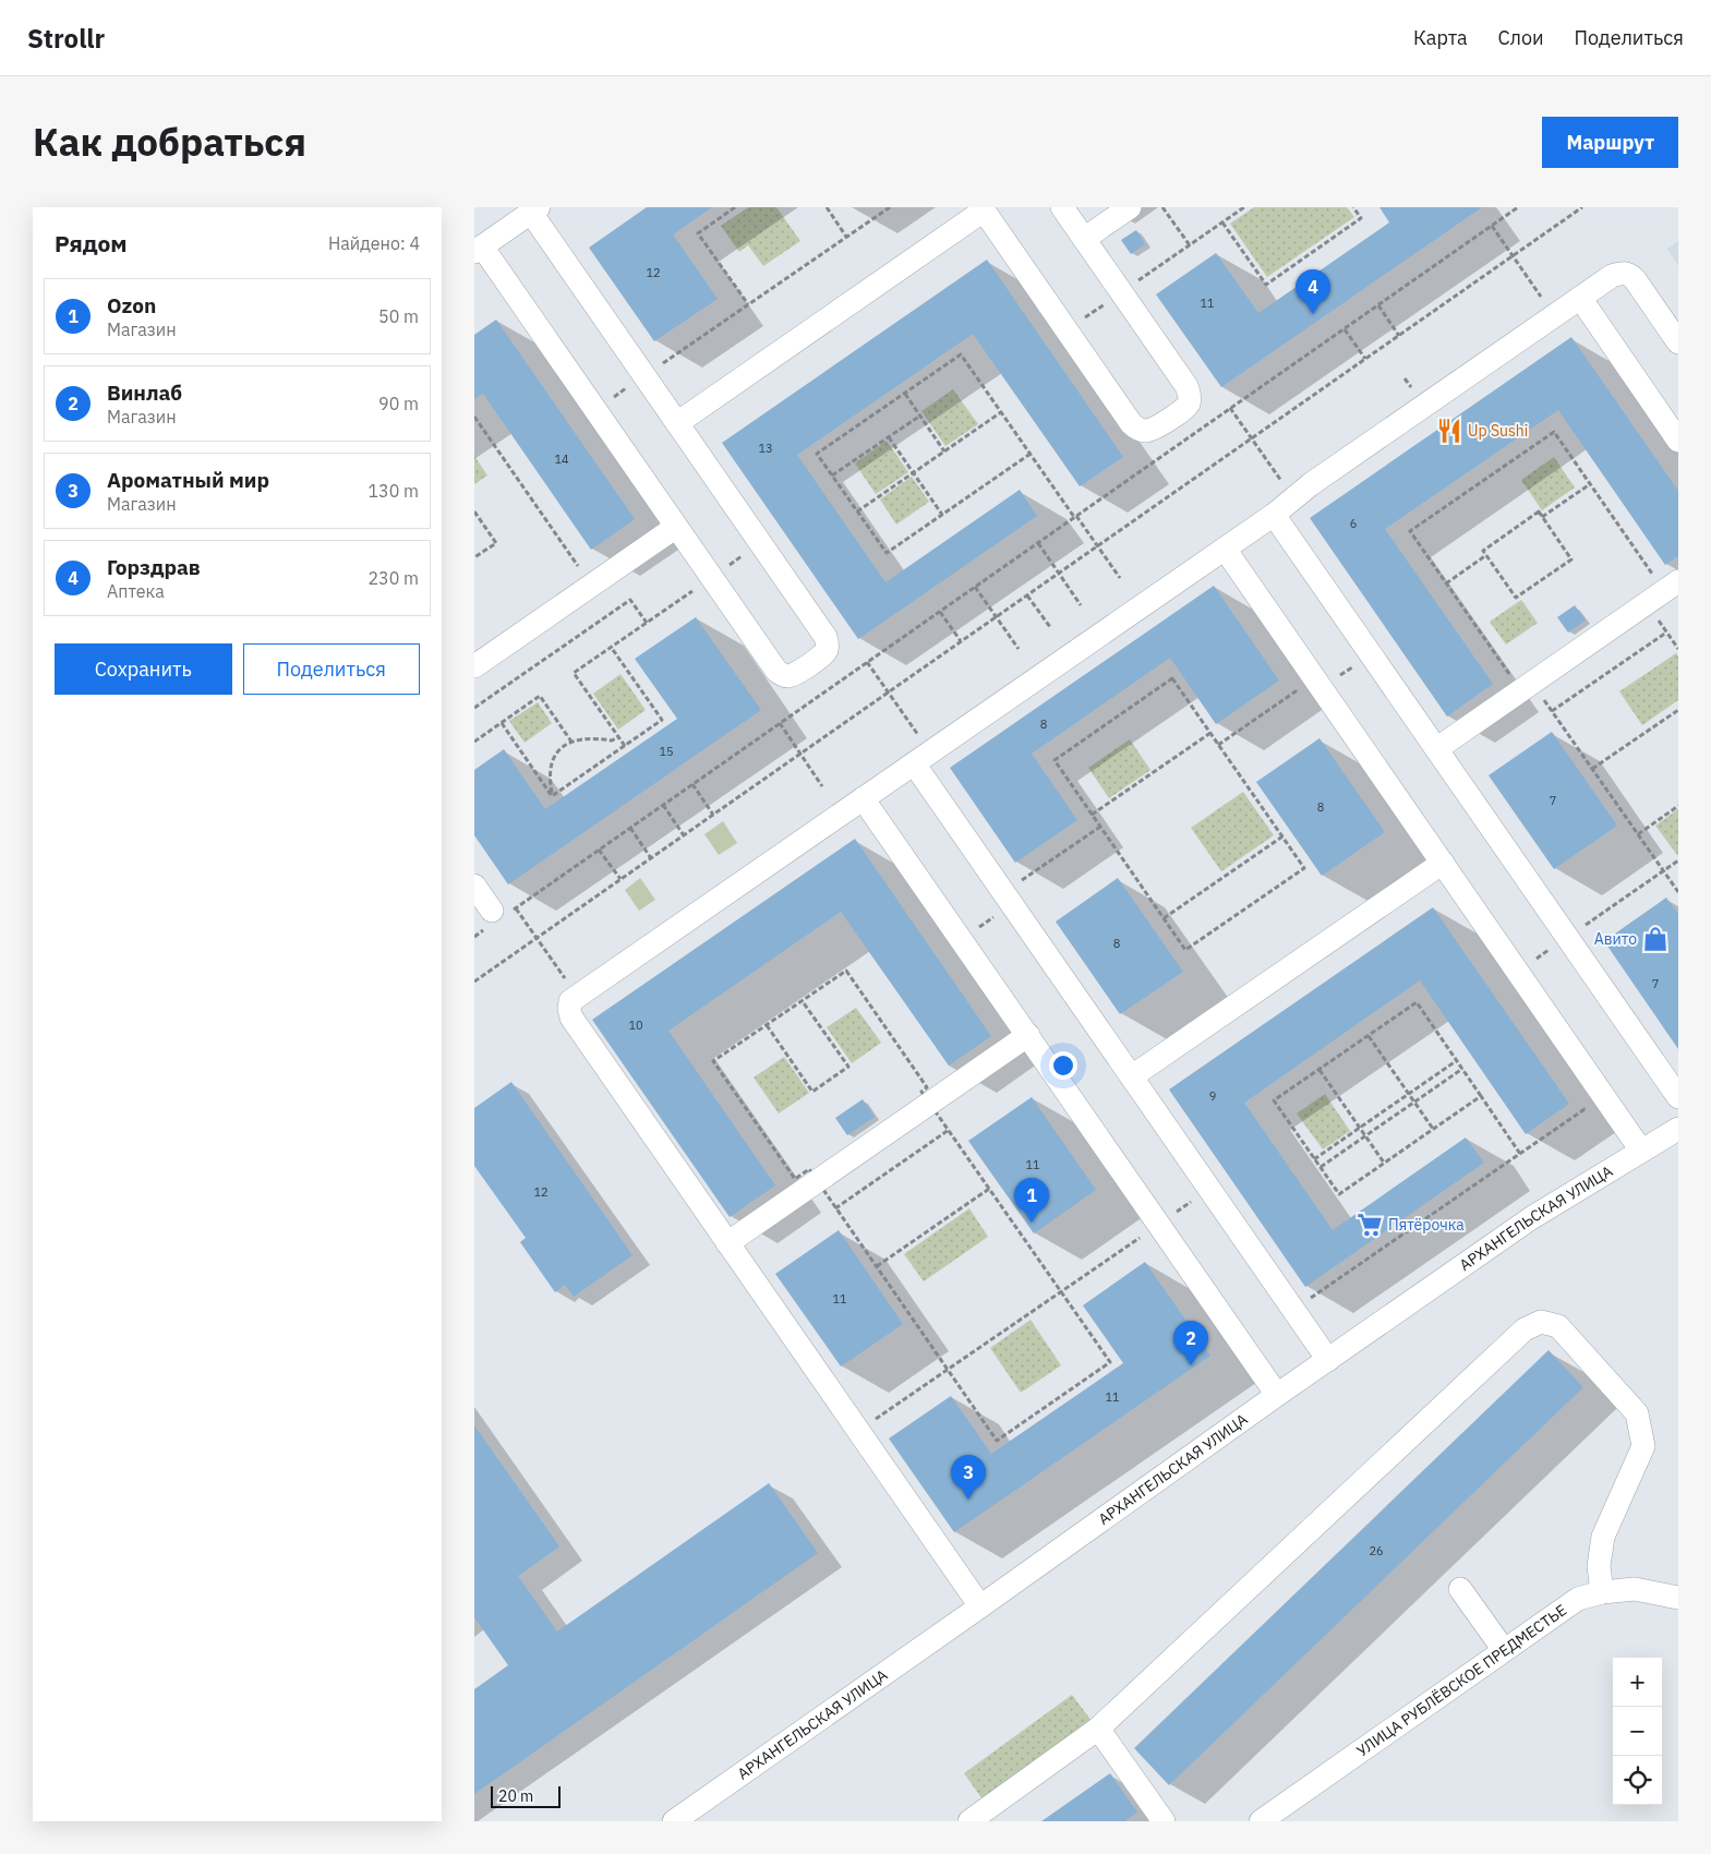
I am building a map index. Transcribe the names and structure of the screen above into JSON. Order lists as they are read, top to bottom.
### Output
{
  "streets": {
    "street": ["АРХАНГЕЛЬСКАЯ УЛИЦА", "УЛИЦА РУБЛЁВСКОЕ ПРЕДМЕСТЬЕ"]
  },
  "places": {
    "restaurant": ["Up Sushi"],
    "shop": ["Авито"],
    "supermarket": ["Пятёрочка"]
  },
  "house_numbers": [
    "12",
    "11",
    "13",
    "14",
    "6",
    "8",
    "15",
    "7",
    "8",
    "8",
    "7",
    "10",
    "9",
    "11",
    "12",
    "11",
    "11",
    "26"
  ],
  "scale_bar": "20 m",
  "page": {
    "header": "Strollr",
    "nav": ["Карта", "Слои", "Поделиться"],
    "title": "Как добраться",
    "buttons": [
      "Маршрут",
      ["Сохранить", "Поделиться"]
    ],
    "heading": ["Рядом", "Найдено: 4"],
    "pins": [
      "4",
      "1",
      "2",
      "3"
    ],
    "list": [
      {
        "mark": "1",
        "name": "Ozon",
        "note": "Магазин",
        "value": "50 m"
      },
      {
        "mark": "2",
        "name": "Винлаб",
        "note": "Магазин",
        "value": "90 m"
      },
      {
        "mark": "3",
        "name": "Ароматный мир",
        "note": "Магазин",
        "value": "130 m"
      },
      {
        "mark": "4",
        "name": "Горздрав",
        "note": "Аптека",
        "value": "230 m"
      }
    ],
    "map_buttons": ["+", "−"],
    "scale": "20 m"
  }
}
